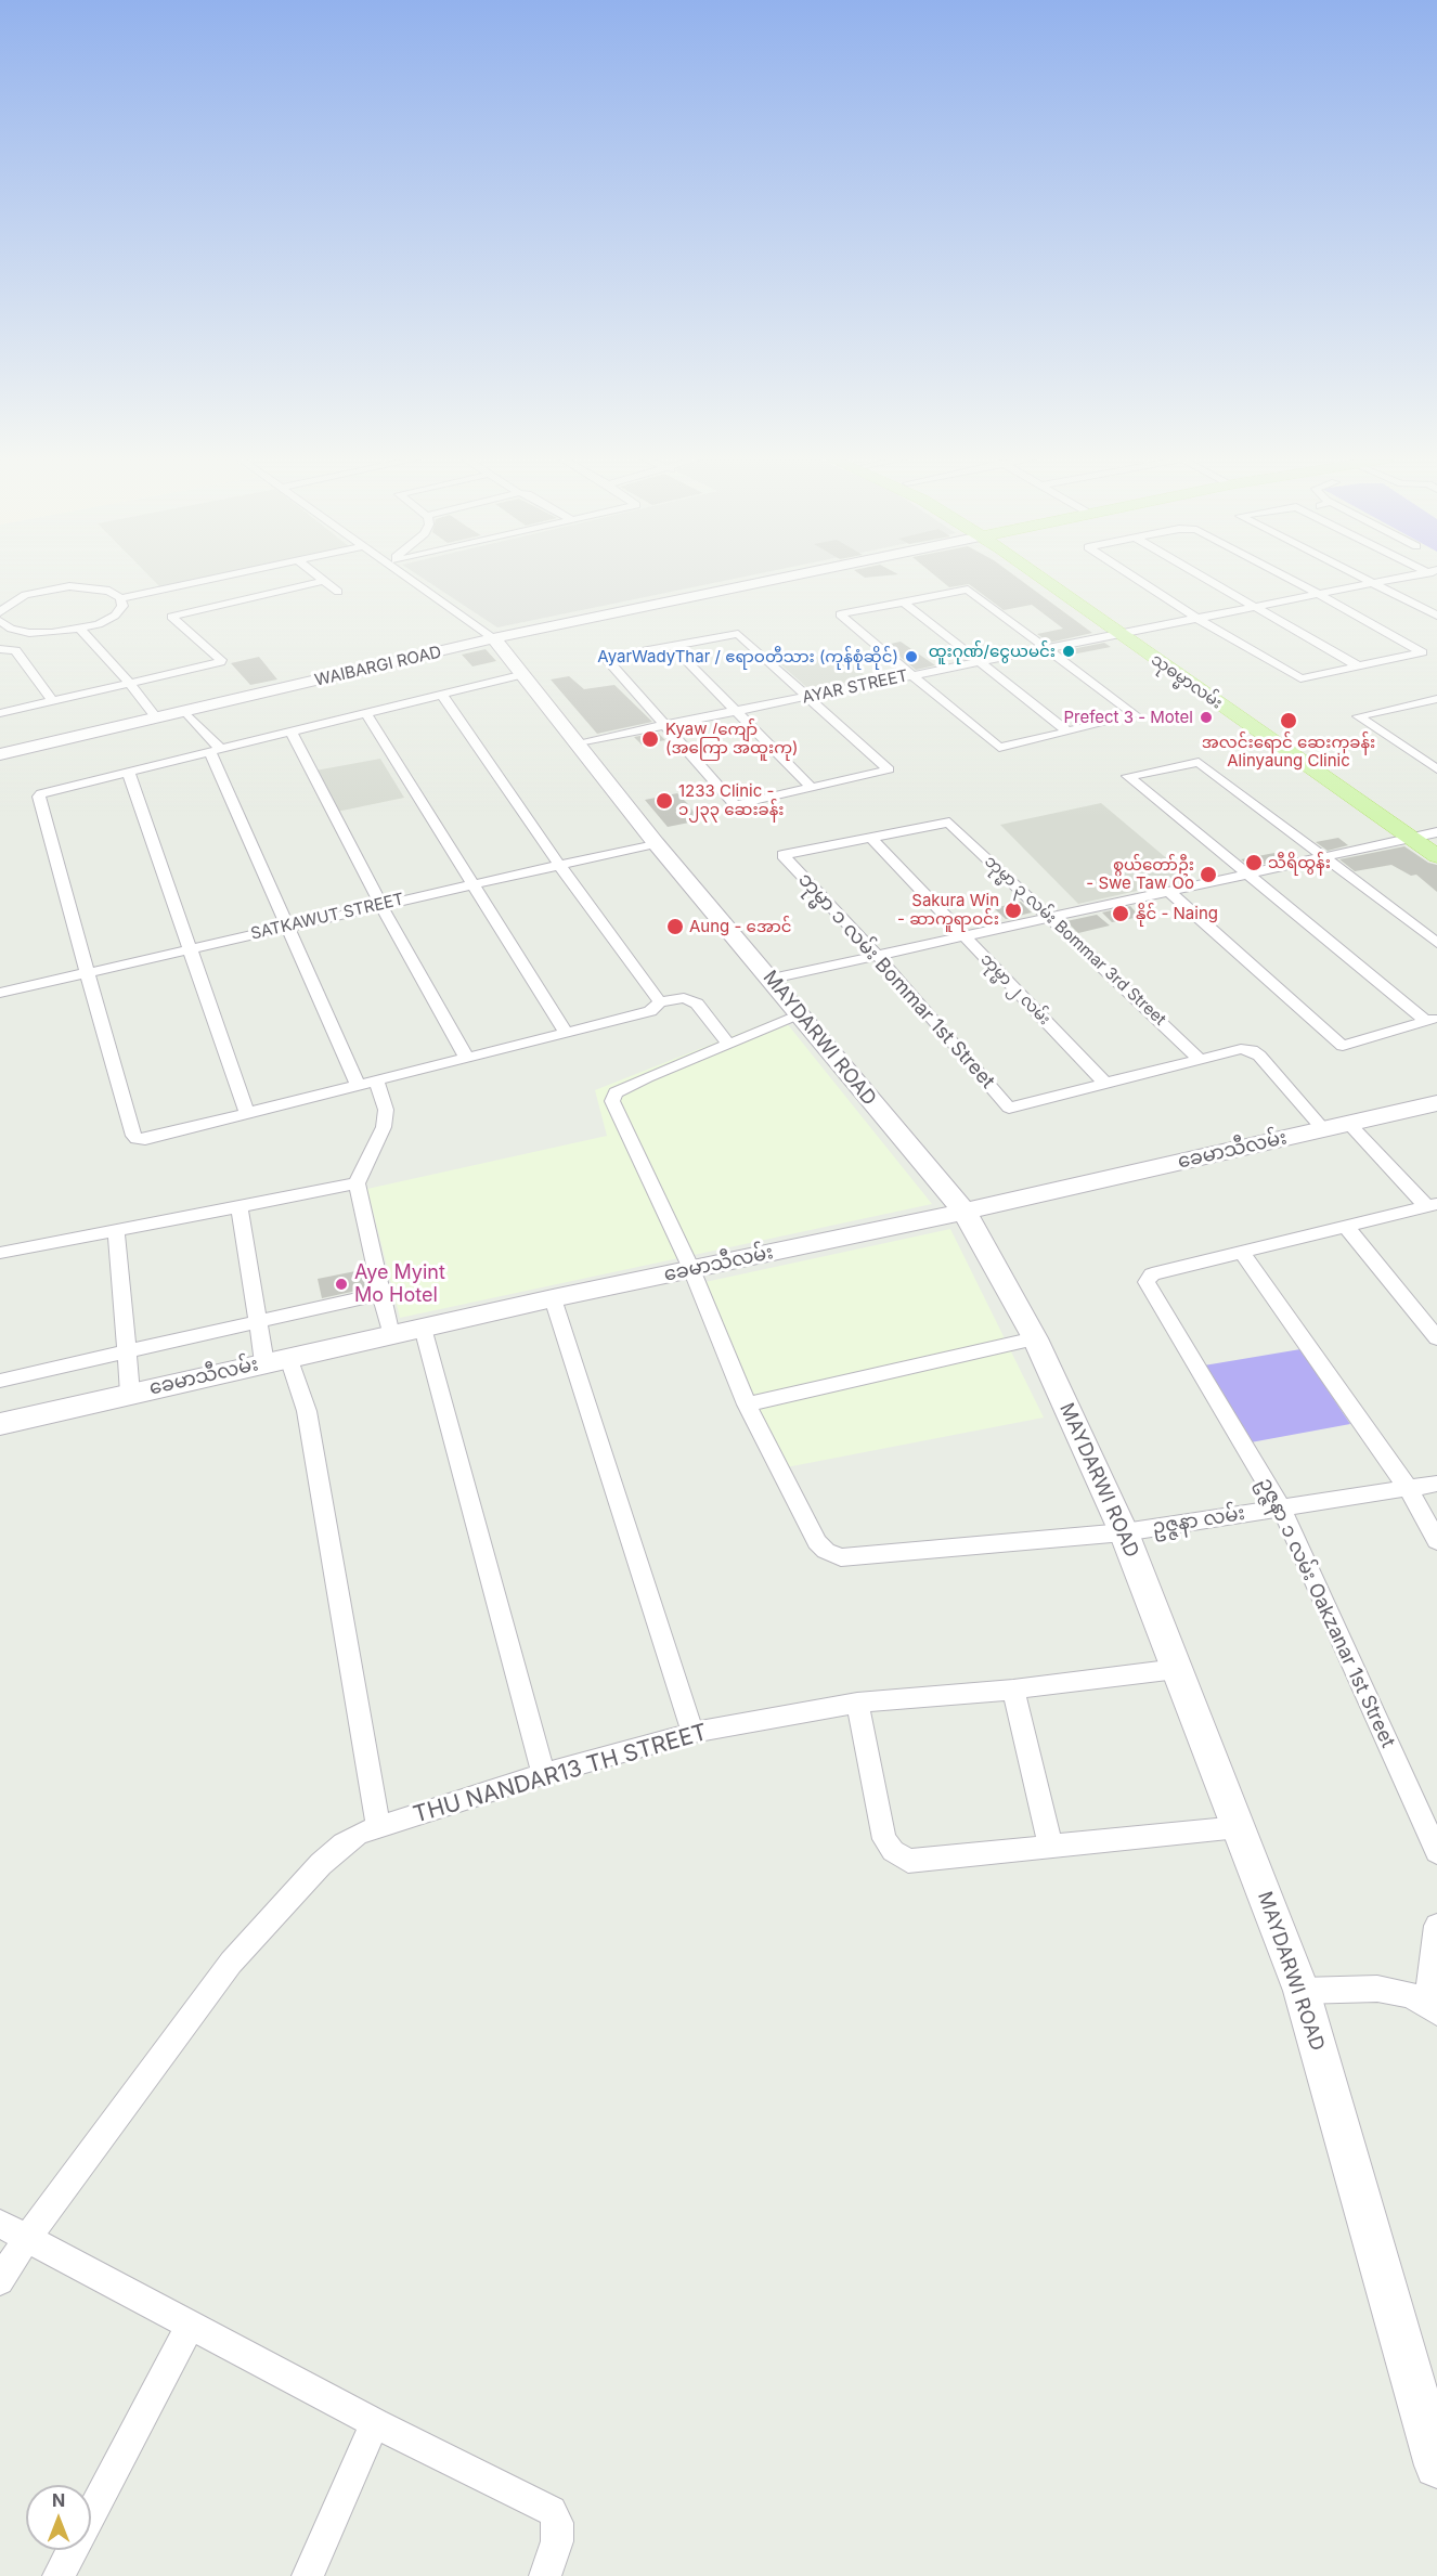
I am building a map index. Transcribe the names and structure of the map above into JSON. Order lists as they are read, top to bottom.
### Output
{
  "streets": {
    "main road": ["သုဓမ္မာလမ်း"],
    "street": [
      "WAIBARGI ROAD",
      "AYAR STREET",
      "SATKAWUT STREET",
      "ဘုမ္မာ ၃ လမ်း Bommar 3rd Street",
      "ဘုမ္မာ ၁ လမ်း Bommar 1st Street",
      "ဘုမ္မာ ၂ လမ်း",
      "MAYDARWI ROAD",
      "ခေမာသီလမ်း",
      "ဥဇ္ဇနာ လမ်း",
      "ဥဇ္ဇနာ ၁ လမ်း Oakzanar 1st Street",
      "THU NANDAR13 TH STREET"
    ]
  },
  "crossings": [
    ["WAIBARGI ROAD", "MAYDARWI ROAD"],
    ["သုဓမ္မာလမ်း", "AYAR STREET"],
    ["AYAR STREET", "MAYDARWI ROAD"],
    ["SATKAWUT STREET", "MAYDARWI ROAD"],
    ["ဘုမ္မာ ၃ လမ်း Bommar 3rd Street", "ဘုမ္မာ ၁ လမ်း Bommar 1st Street"],
    ["ဘုမ္မာ ၃ လမ်း Bommar 3rd Street", "ဘုမ္မာ ၂ လမ်း"],
    ["ဘုမ္မာ ၁ လမ်း Bommar 1st Street", "ဘုမ္မာ ၂ လမ်း"],
    ["MAYDARWI ROAD", "ခေမာသီလမ်း"],
    ["MAYDARWI ROAD", "ဥဇ္ဇနာ လမ်း"],
    ["MAYDARWI ROAD", "THU NANDAR13 TH STREET"],
    ["ဥဇ္ဇနာ လမ်း", "ဥဇ္ဇနာ ၁ လမ်း Oakzanar 1st Street"]
  ],
  "places": [
    "ထူးဂုဏ်/ငွေယမင်း",
    "AyarWadyThar / ဧရာဝတီသား (ကုန်စုံဆိုင်)",
    "Prefect 3 - Motel",
    "အလင်းရောင် ဆေးကုခန်း Alinyaung Clinic",
    "Kyaw /ကျော် (အကြော အထူးကု)",
    "1233 Clinic - ၁၂၃၃ ဆေးခန်း",
    "သီရိထွန်း",
    "စွယ်တော်ဦး - Swe Taw Oo",
    "Sakura Win - ဆာကူရာဝင်း",
    "နိုင် - Naing",
    "Aung - အောင်",
    "Aye Myint Mo Hotel"
  ],
  "north": "top"
}
